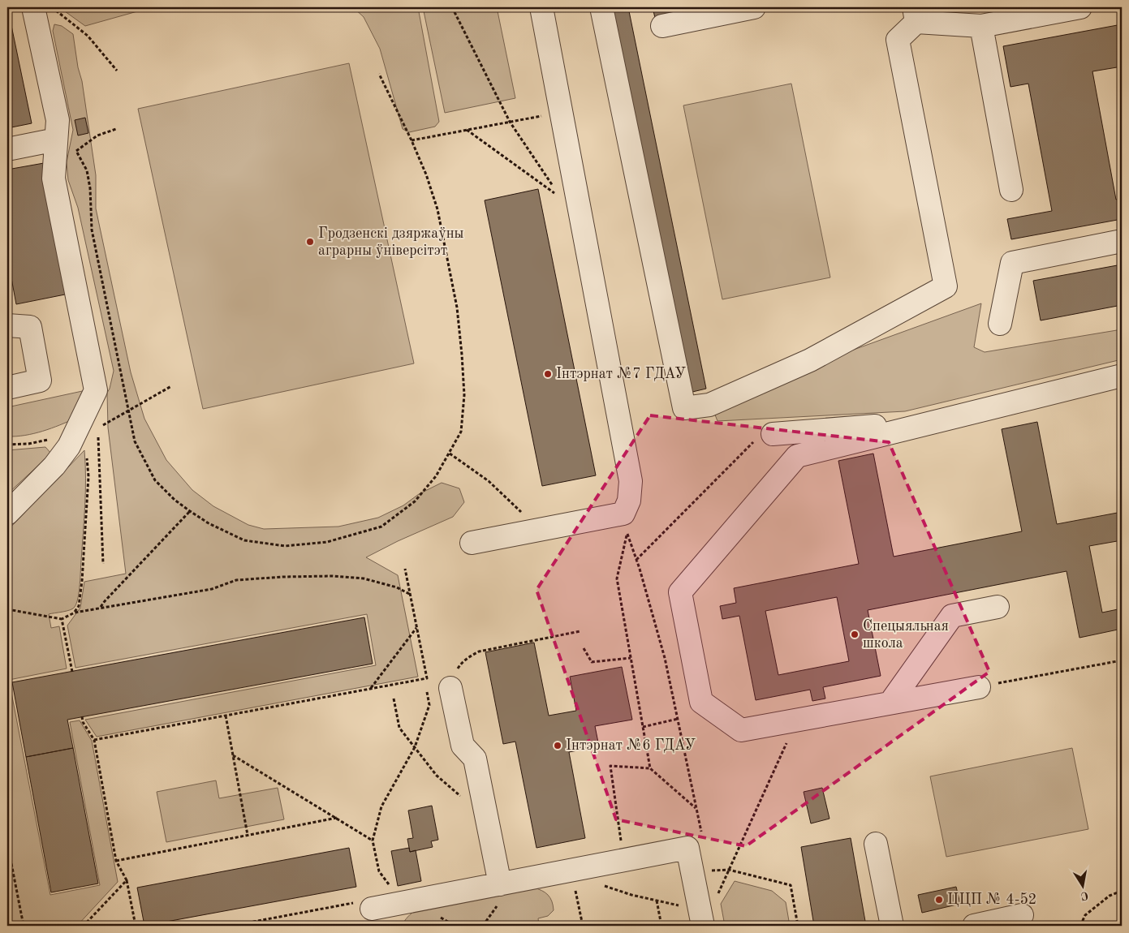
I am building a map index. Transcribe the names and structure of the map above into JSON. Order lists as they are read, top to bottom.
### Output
{
  "places": [
    "Гродзенскі дзяржаўны аграрны ўніверсітэт",
    "Інтэрнат №7 ГДАУ",
    "Спецыяльная школа",
    "Інтэрнат №6 ГДАУ",
    "ЦЦП № 4-52"
  ],
  "north": "bottom"
}
